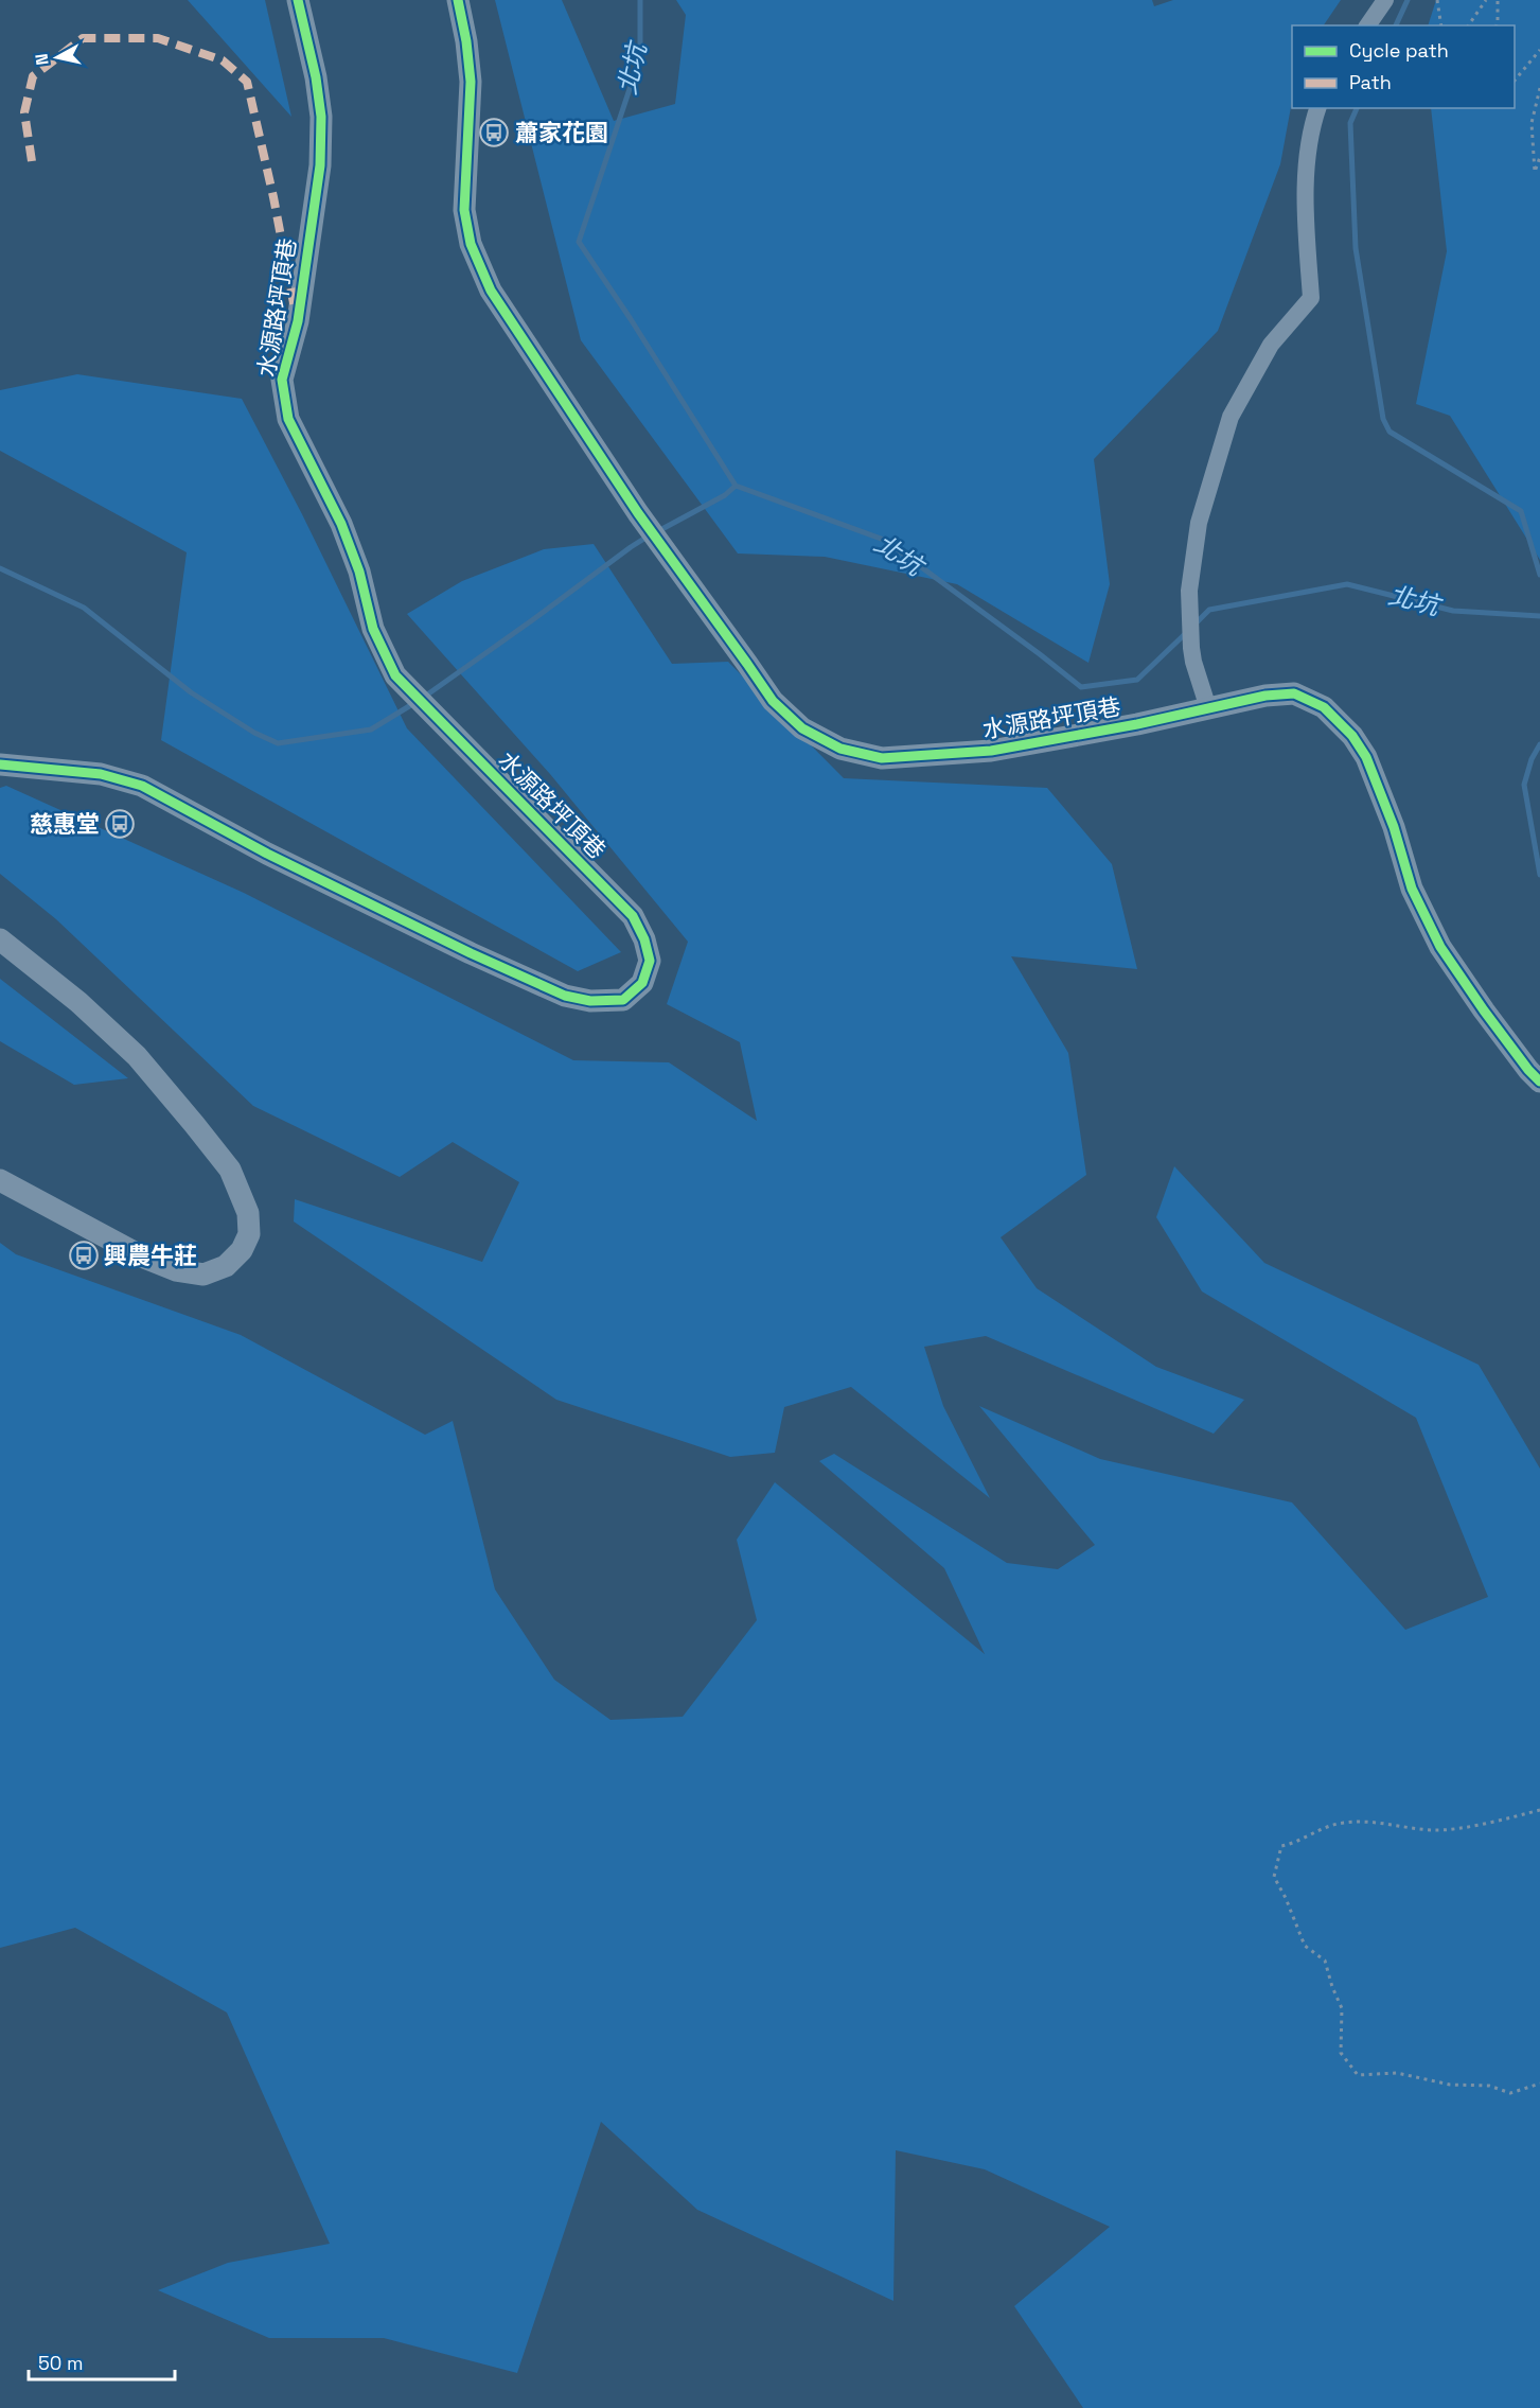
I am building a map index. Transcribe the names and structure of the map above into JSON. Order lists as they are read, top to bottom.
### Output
{
  "streets": {
    "street": ["水源路坪頂巷"]
  },
  "water": ["北坑"],
  "places": {
    "bus stop": ["蕭家花園", "慈惠堂", "興農牛莊"]
  },
  "legend": ["Cycle path", "Path"],
  "scale_bar": "50 m",
  "north": "left"
}
